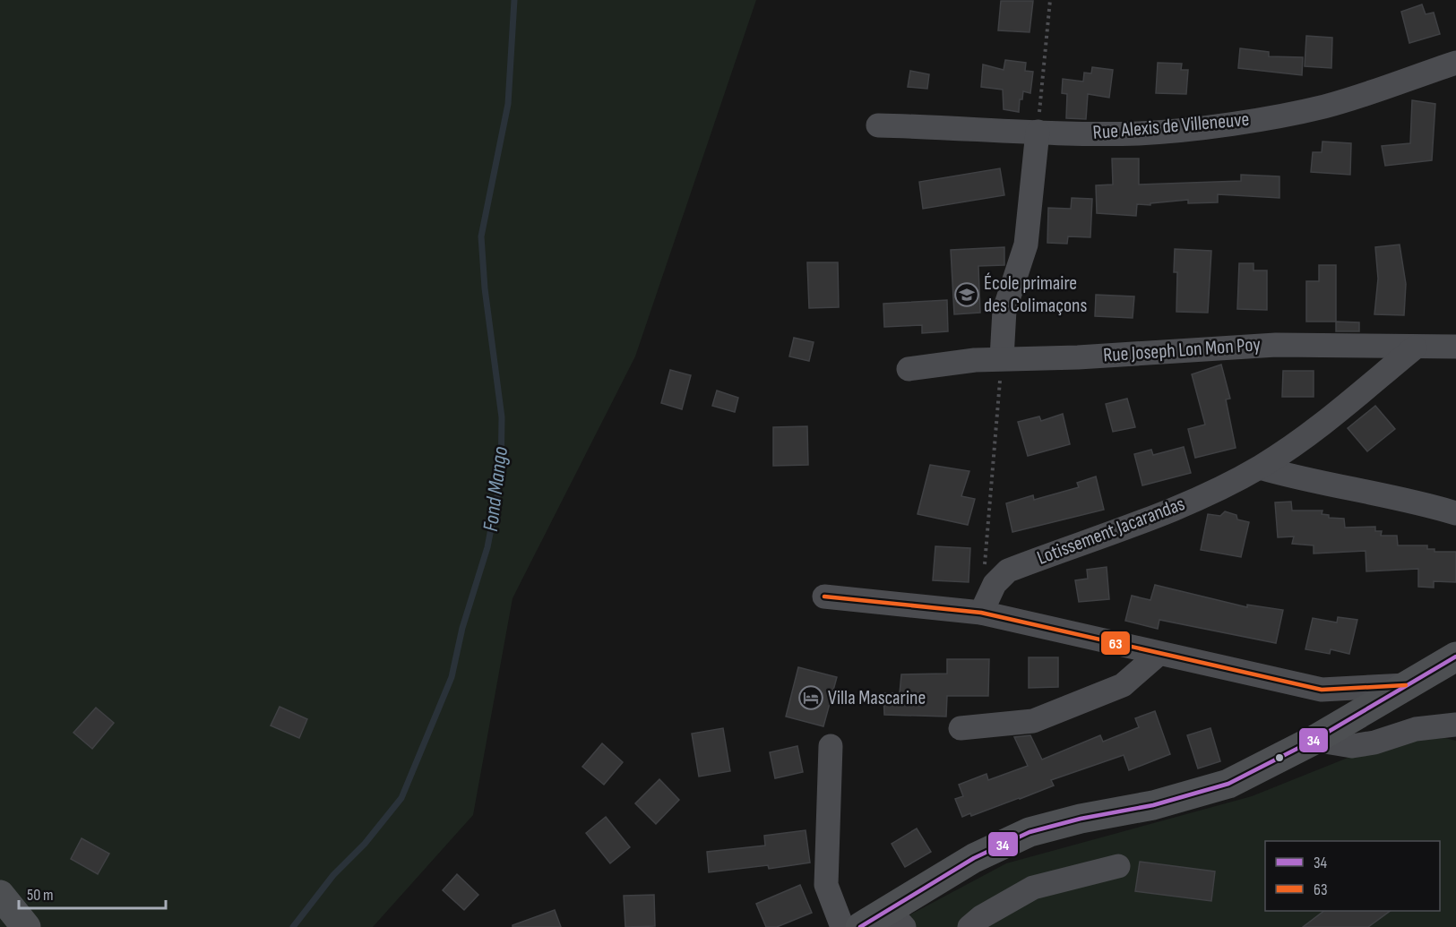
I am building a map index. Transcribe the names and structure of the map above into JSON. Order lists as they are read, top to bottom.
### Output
{
  "streets": {
    "street": ["Rue Alexis de Villeneuve", "Rue Joseph Lon Mon Poy", "Lotissement Jacarandas"]
  },
  "crossings": [
    ["Rue Joseph Lon Mon Poy", "Lotissement Jacarandas"]
  ],
  "water": ["Fond Mango"],
  "places": {
    "school or university": ["École primaire des Colimaçons"],
    "hotel": ["Villa Mascarine"]
  },
  "lines": ["transit line 63", "transit line 34"],
  "legend": ["34", "63"],
  "scale_bar": "50 m"
}
